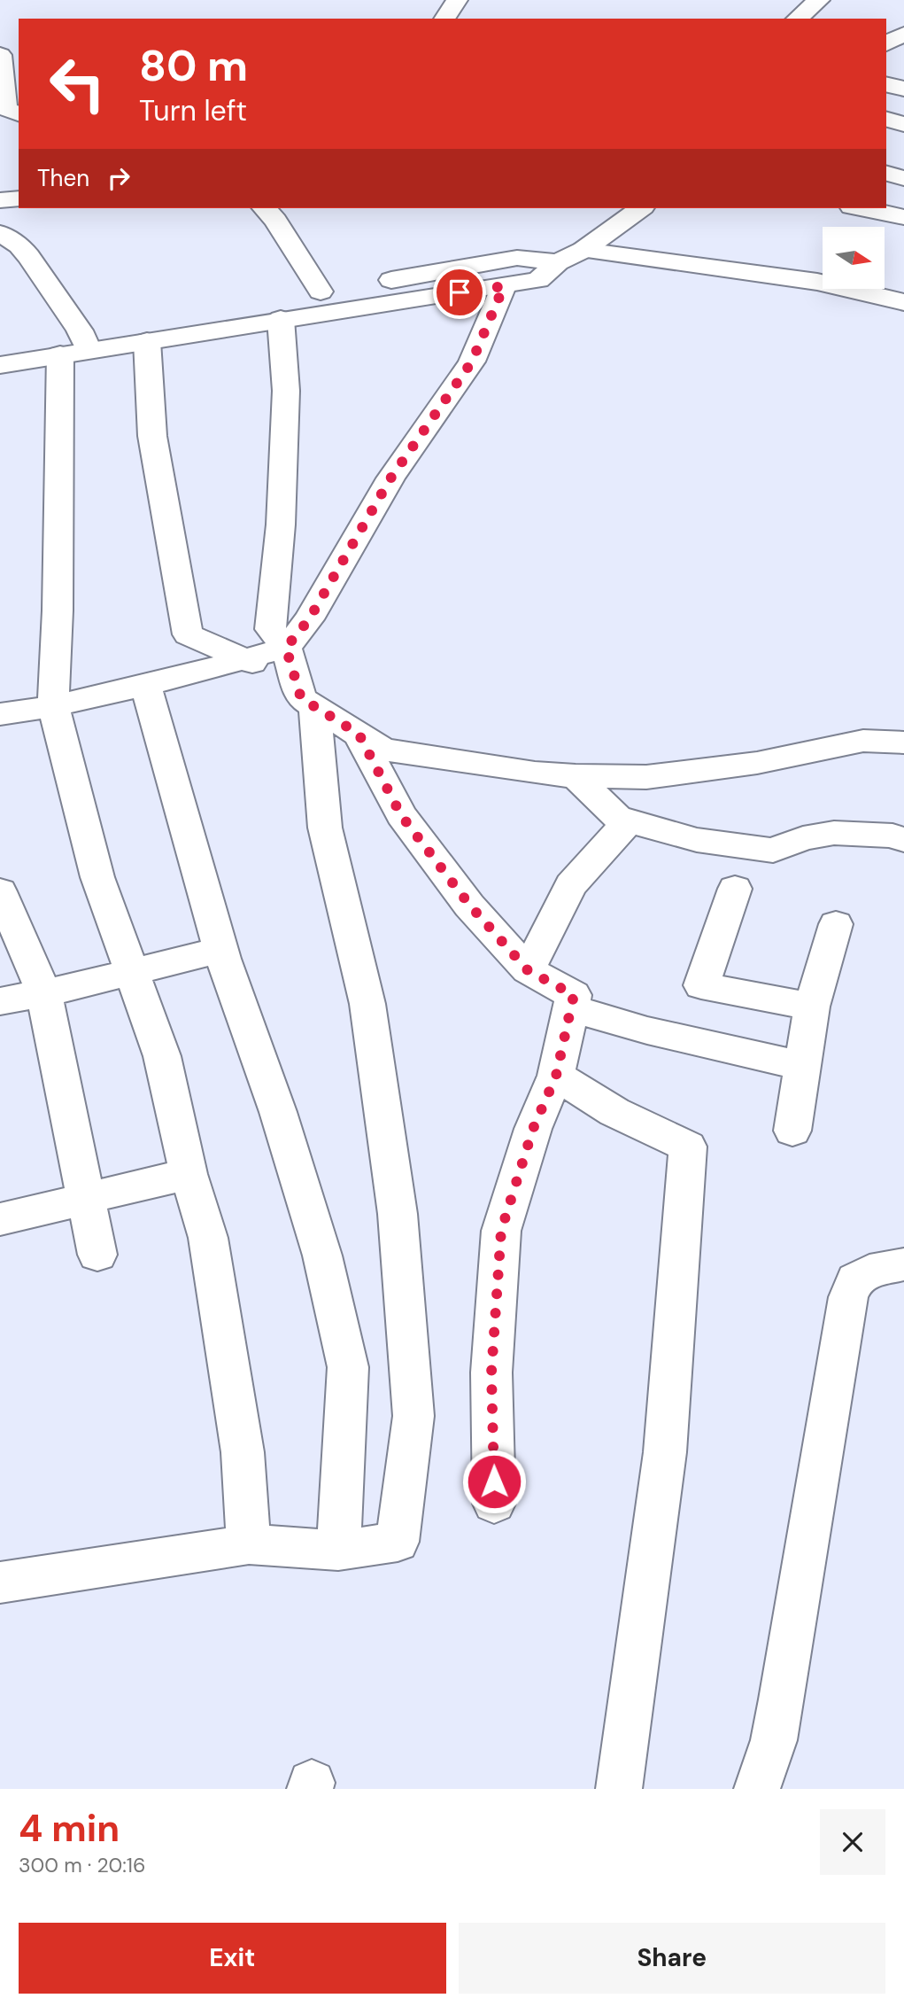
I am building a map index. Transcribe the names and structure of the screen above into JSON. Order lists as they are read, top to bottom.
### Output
{
  "north": "right",
  "page": {
    "turn": ["80 m", "Turn left"],
    "then": "Then",
    "heading": ["4 min", "300 m · 20:16"],
    "buttons": ["Exit", "Share"]
  }
}
